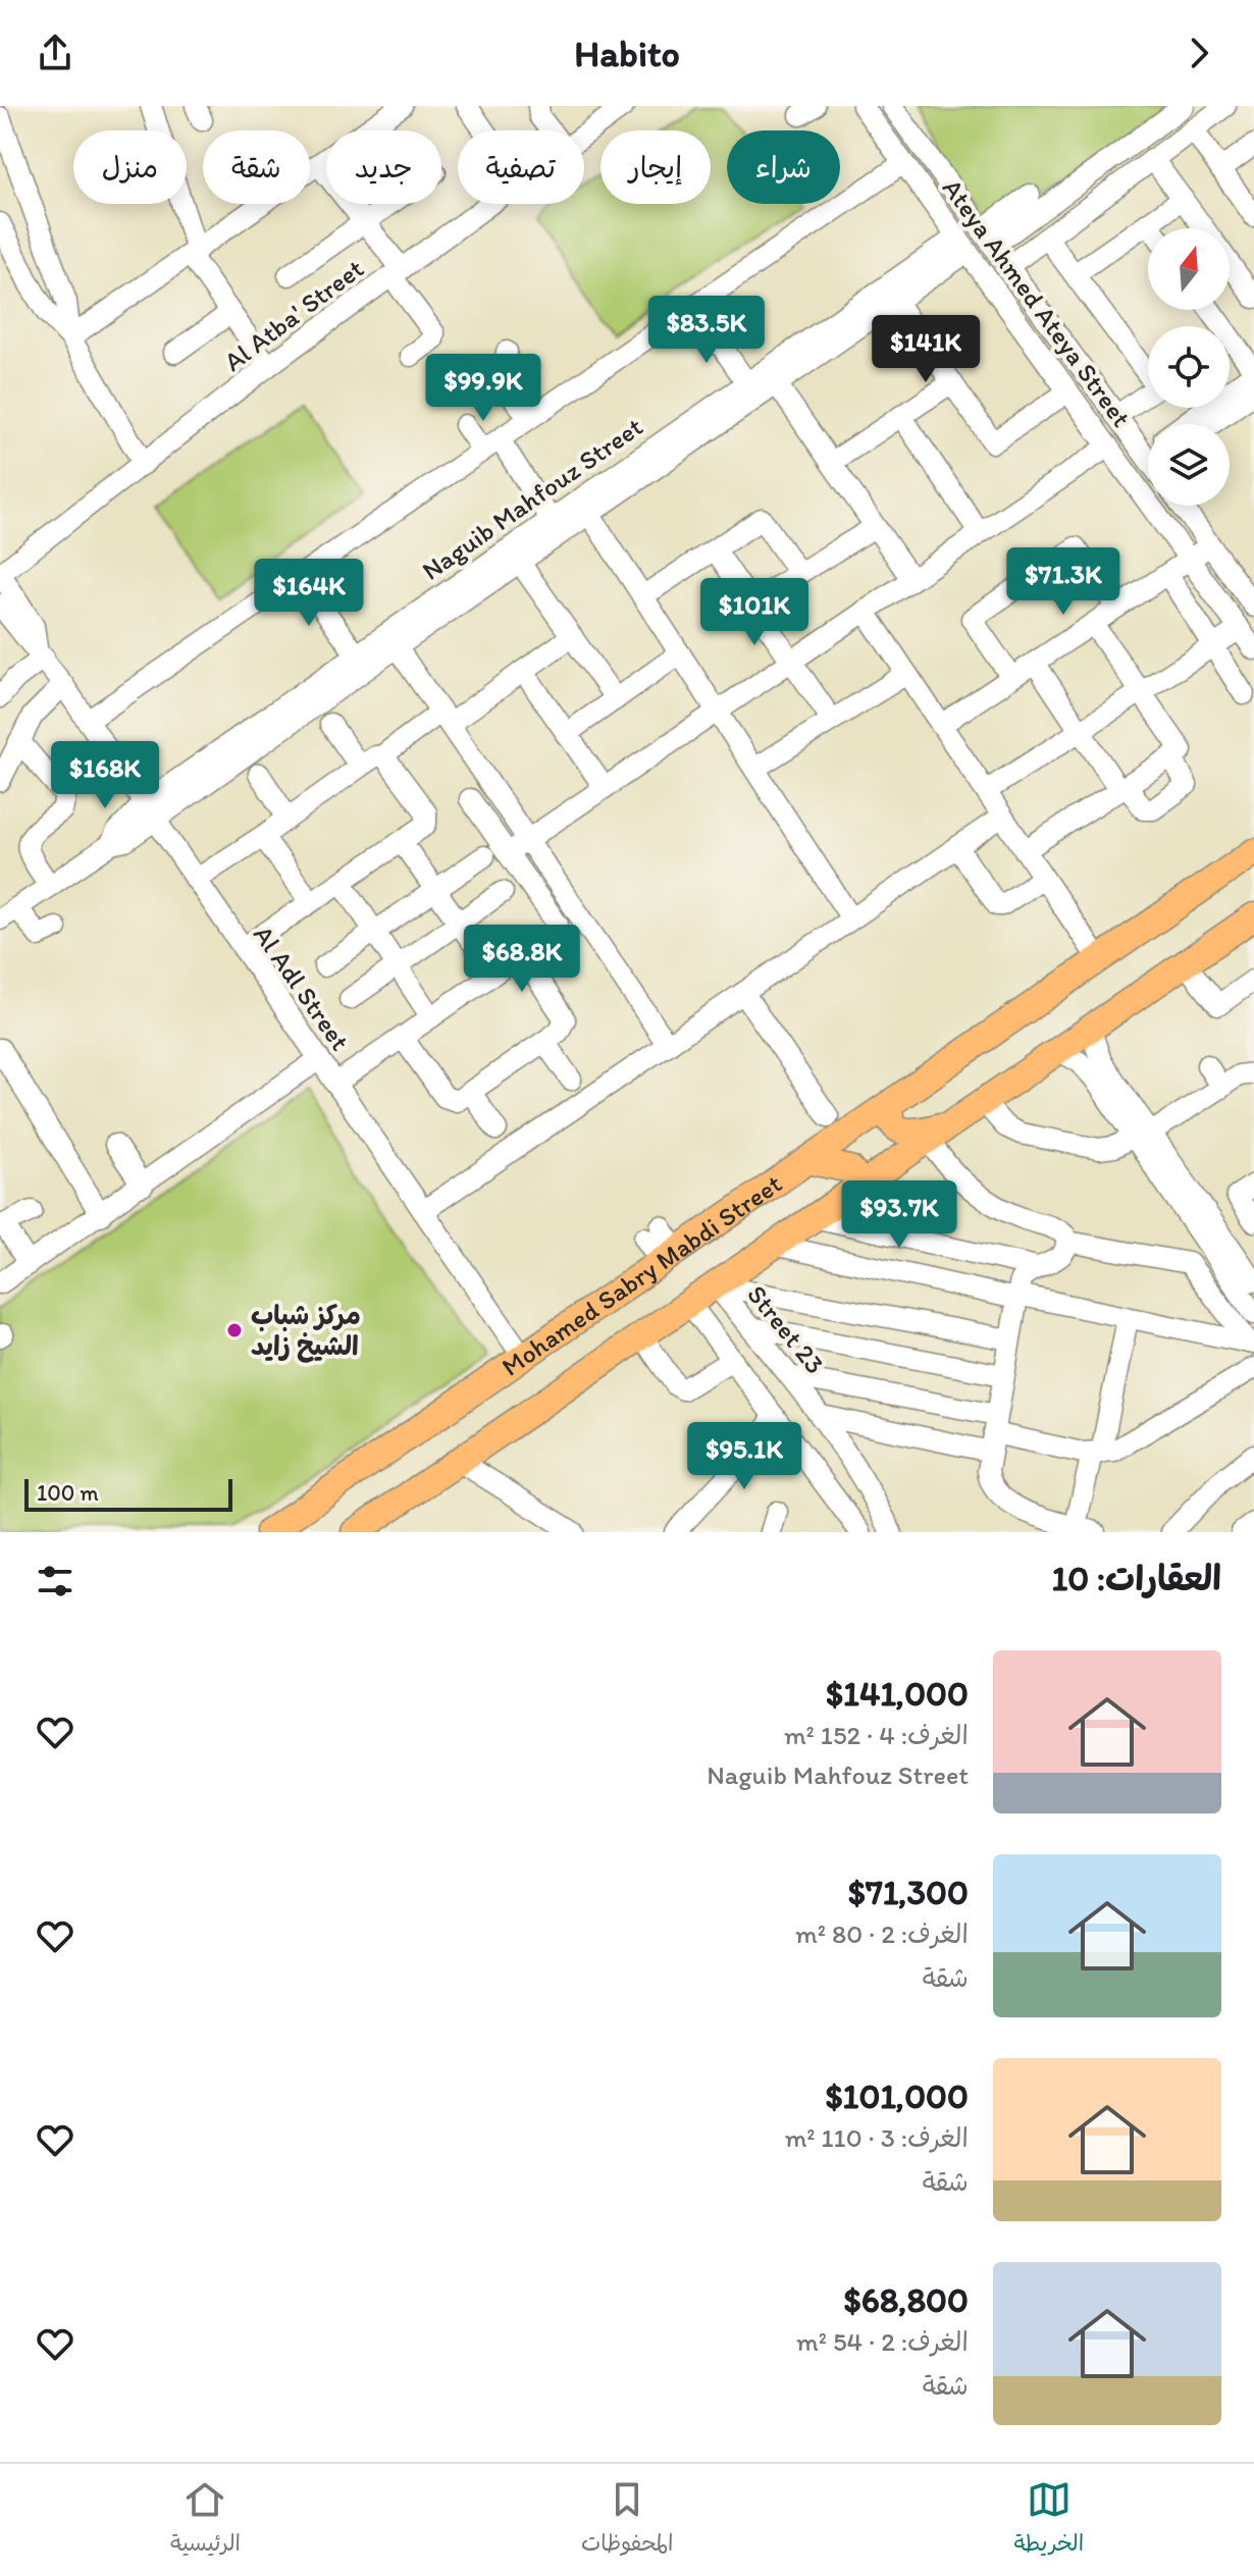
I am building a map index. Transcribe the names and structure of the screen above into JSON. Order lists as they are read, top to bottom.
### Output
{
  "streets": {
    "main road": ["Mohamed Sabry Mabdi Street"],
    "street": [
      "Ateya Ahmed Ateya Street",
      "Al Atba' Street",
      "Naguib Mahfouz Street",
      "Al Adl Street",
      "Street 23"
    ]
  },
  "crossings": [
    ["Ateya Ahmed Ateya Street", "Naguib Mahfouz Street"],
    ["Al Atba' Street", "Al Adl Street"],
    ["Naguib Mahfouz Street", "Al Adl Street"],
    ["Al Adl Street", "Mohamed Sabry Mabdi Street"],
    ["Mohamed Sabry Mabdi Street", "Street 23"]
  ],
  "places": ["مركز شباب الشيخ زايد"],
  "scale_bar": "100 m",
  "north": "top",
  "page": {
    "header": "Habito",
    "chip": [
      "شراء",
      "إيجار",
      "تصفية",
      "جديد",
      "شقة",
      "منزل"
    ],
    "price": [
      "$83.5K",
      "$141K",
      "$99.9K",
      "$71.3K",
      "$164K",
      "$101K",
      "$168K",
      "$68.8K",
      "$93.7K",
      "$95.1K"
    ],
    "scale": "100 m",
    "heading": "العقارات: 10",
    "list": [
      {
        "name": "$141,000",
        "note": "الغرف: 4 · 152 m² · Naguib Mahfouz Street"
      },
      {
        "name": "$71,300",
        "note": "الغرف: 2 · 80 m² · شقة"
      },
      {
        "name": "$101,000",
        "note": "الغرف: 3 · 110 m² · شقة"
      },
      {
        "name": "$68,800",
        "note": "الغرف: 2 · 54 m² · شقة"
      }
    ],
    "tabs": ["الخريطة", "المحفوظات", "الرئيسية"]
  }
}
